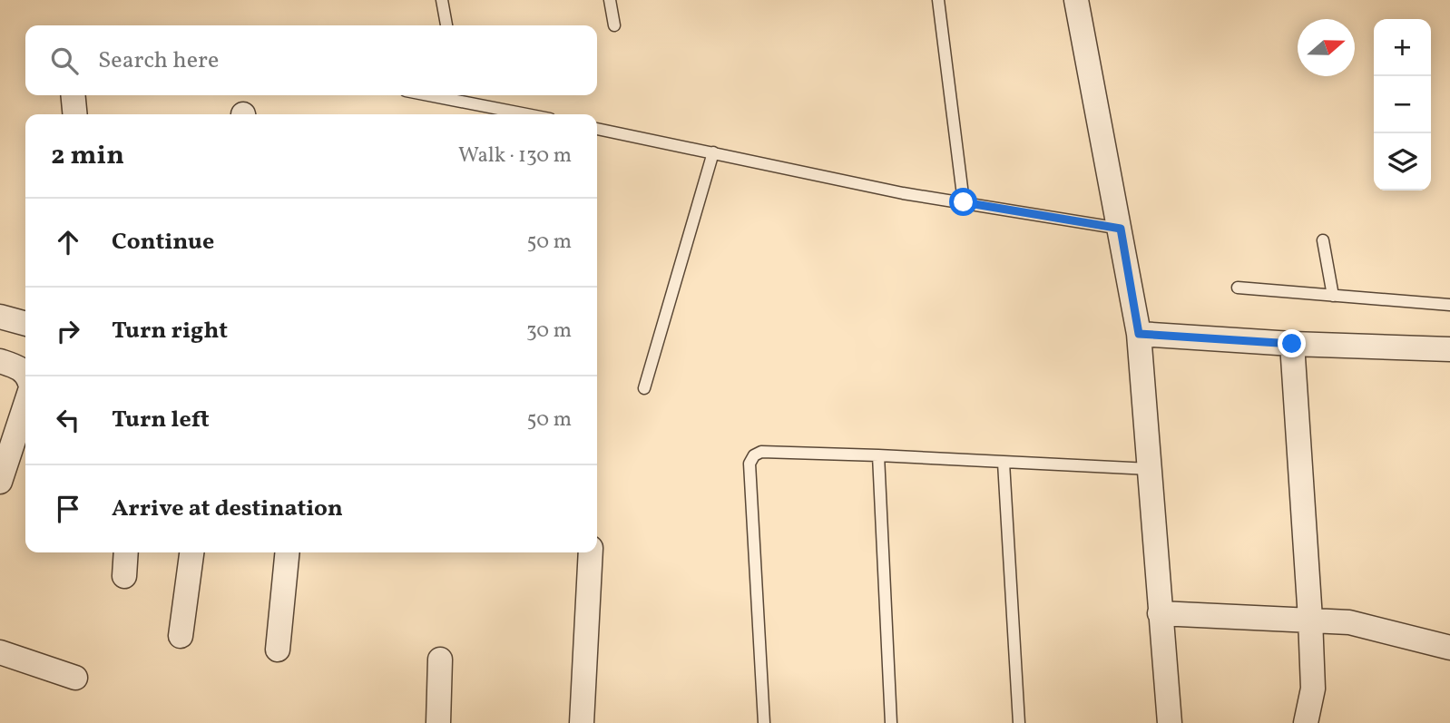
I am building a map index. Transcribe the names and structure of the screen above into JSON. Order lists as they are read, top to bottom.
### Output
{
  "north": "right",
  "page": {
    "map_buttons": ["+", "−"],
    "search": "Search here",
    "heading": ["2 min", "Walk · 130 m"],
    "list": [
      ["Continue", "50 m"],
      ["Turn right", "30 m"],
      ["Turn left", "50 m"],
      "Arrive at destination"
    ]
  }
}
